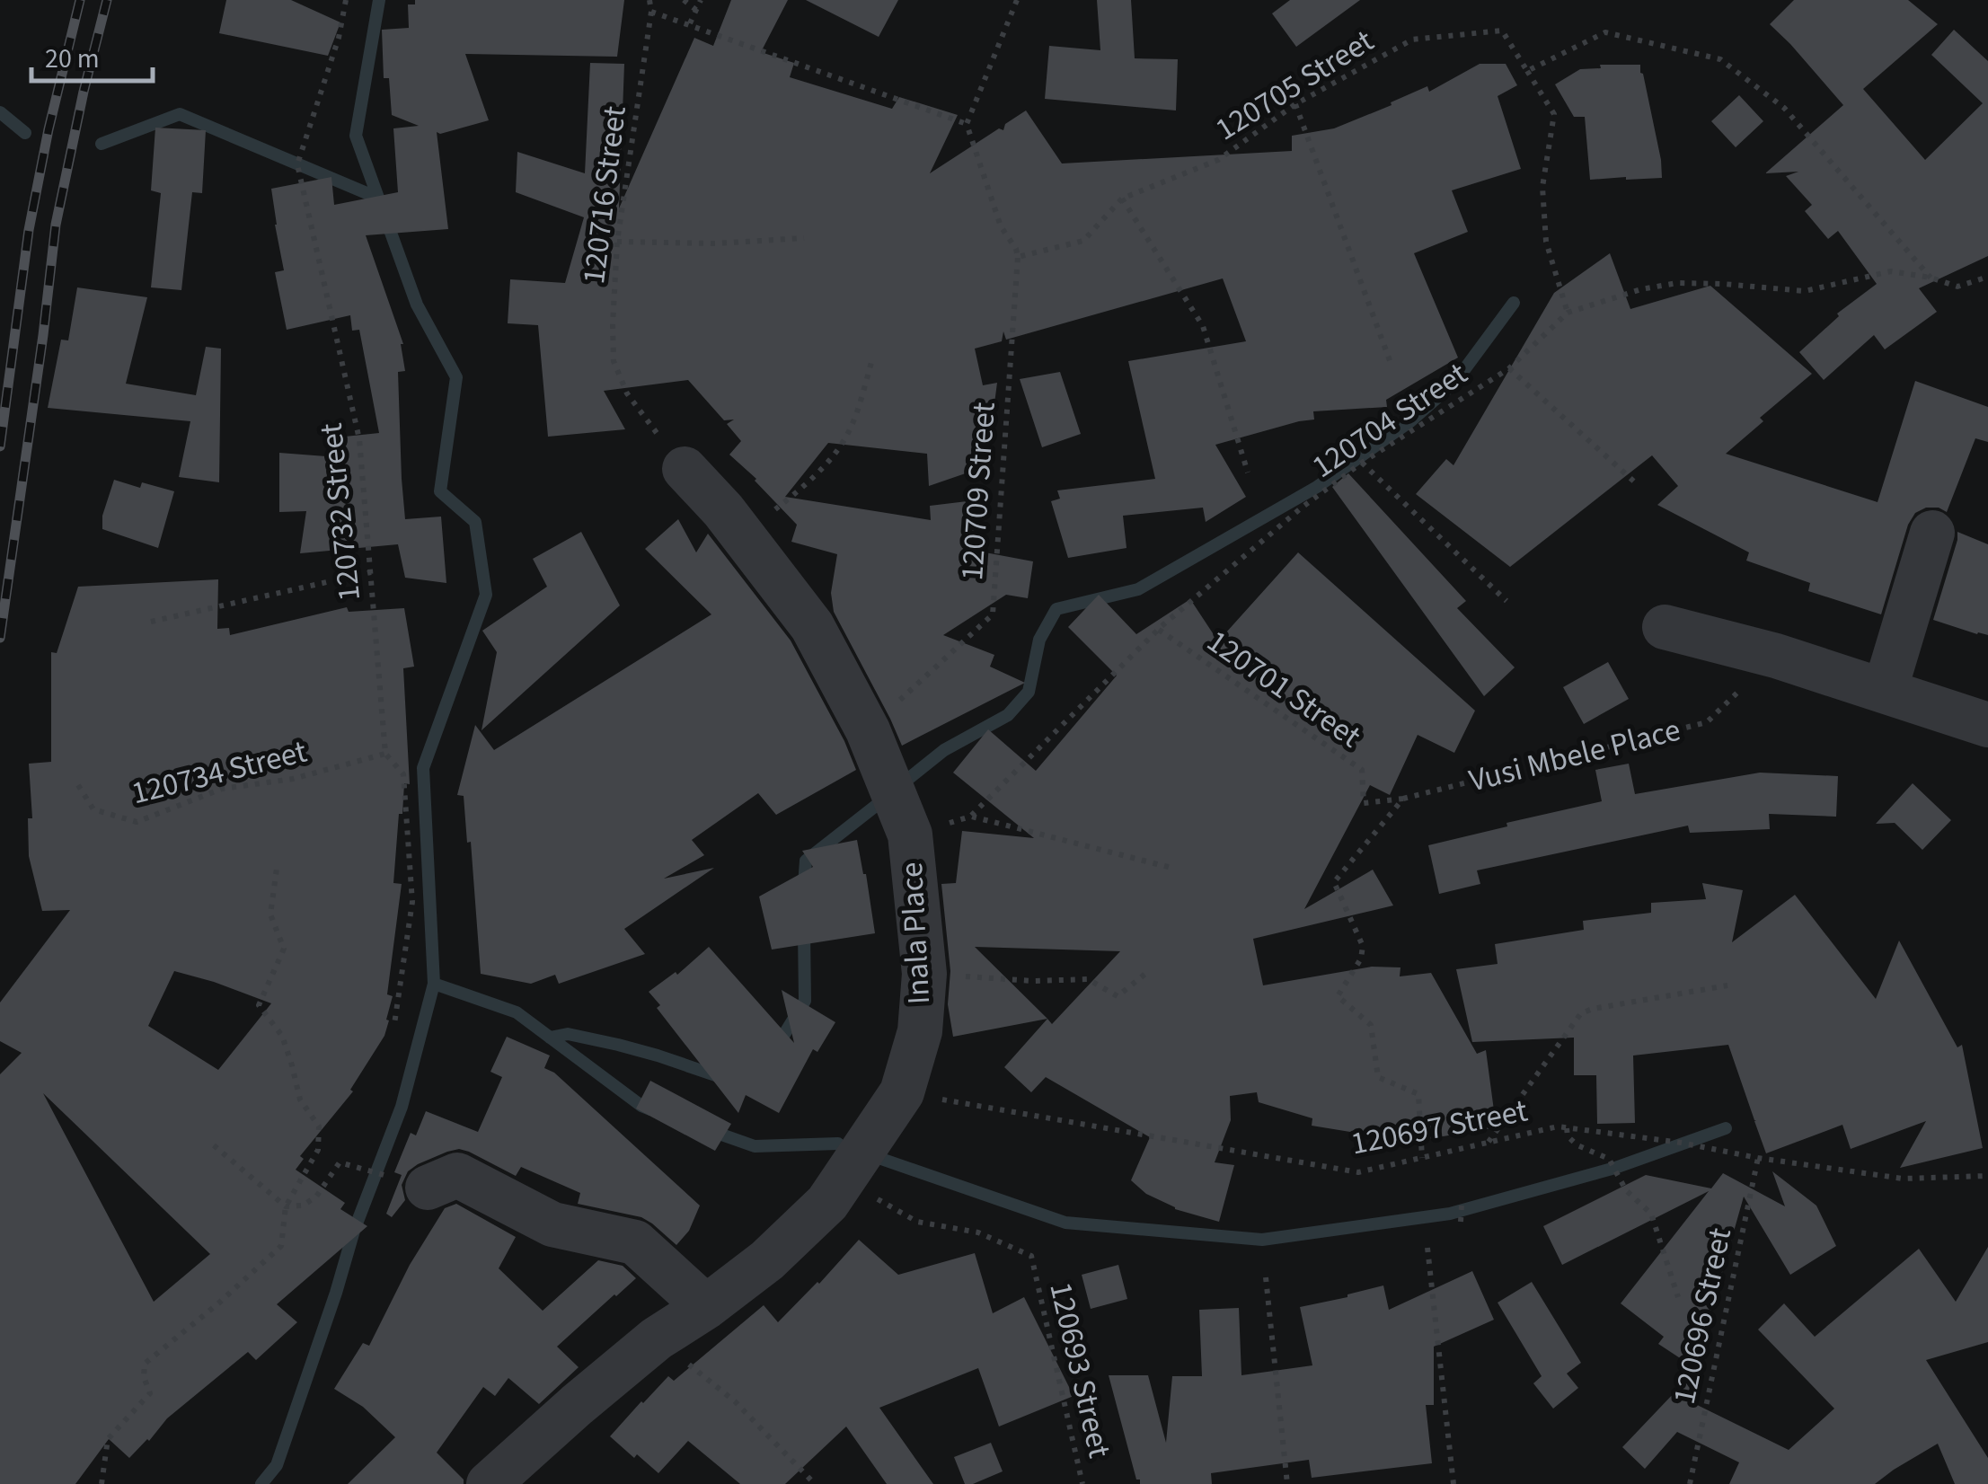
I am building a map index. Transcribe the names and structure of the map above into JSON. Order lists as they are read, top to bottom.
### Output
{
  "streets": {
    "street": ["Inala Place"],
    "path": [
      "120705 Street",
      "120716 Street",
      "120704 Street",
      "120709 Street",
      "120732 Street",
      "120701 Street",
      "Vusi Mbele Place",
      "120734 Street",
      "120697 Street",
      "120696 Street",
      "120693 Street"
    ]
  },
  "crossings": [
    ["120705 Street", "120709 Street"],
    ["120716 Street", "Inala Place"],
    ["120704 Street", "120701 Street"],
    ["120704 Street", "Inala Place"],
    ["120709 Street", "Inala Place"],
    ["120732 Street", "120734 Street"],
    ["120701 Street", "Vusi Mbele Place"],
    ["Inala Place", "120697 Street"],
    ["Inala Place", "120693 Street"],
    ["120697 Street", "120696 Street"]
  ],
  "scale_bar": "20 m"
}
